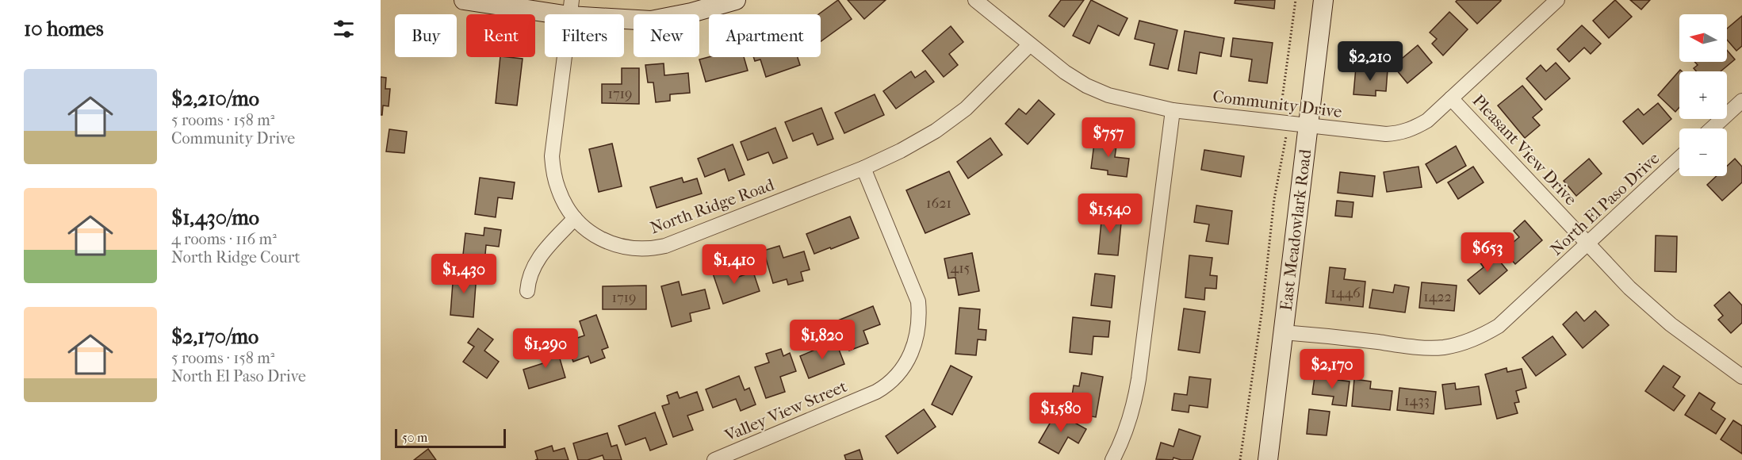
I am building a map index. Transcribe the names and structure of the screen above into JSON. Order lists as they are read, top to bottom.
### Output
{
  "streets": {
    "main road": ["East Meadowlark Road"],
    "street": [
      "Community Drive",
      "Pleasant View Drive",
      "North El Paso Drive",
      "North Ridge Road",
      "Valley View Street"
    ]
  },
  "crossings": [
    ["Community Drive", "Pleasant View Drive"],
    ["Community Drive", "North Ridge Road"],
    ["Community Drive", "East Meadowlark Road"],
    ["Pleasant View Drive", "North El Paso Drive"],
    ["North El Paso Drive", "East Meadowlark Road"],
    ["North Ridge Road", "Valley View Street"]
  ],
  "house_numbers": [
    "1719",
    "1621",
    "415",
    "1446",
    "1422",
    "1719",
    "1433"
  ],
  "scale_bar": "50 m",
  "north": "left",
  "page": {
    "heading": "10 homes",
    "map_buttons": ["+", "−"],
    "chip": [
      "Buy",
      "Rent",
      "Filters",
      "New",
      "Apartment"
    ],
    "price": [
      "$2,210",
      "$757",
      "$1,540",
      "$653",
      "$1,410",
      "$1,430",
      "$1,820",
      "$1,290",
      "$2,170",
      "$1,580"
    ],
    "list": [
      {
        "name": "$2,210/mo",
        "note": "5 rooms · 158 m² · Community Drive"
      },
      {
        "name": "$1,430/mo",
        "note": "4 rooms · 116 m² · North Ridge Court"
      },
      {
        "name": "$2,170/mo",
        "note": "5 rooms · 158 m² · North El Paso Drive"
      }
    ],
    "scale": "50 m"
  }
}
